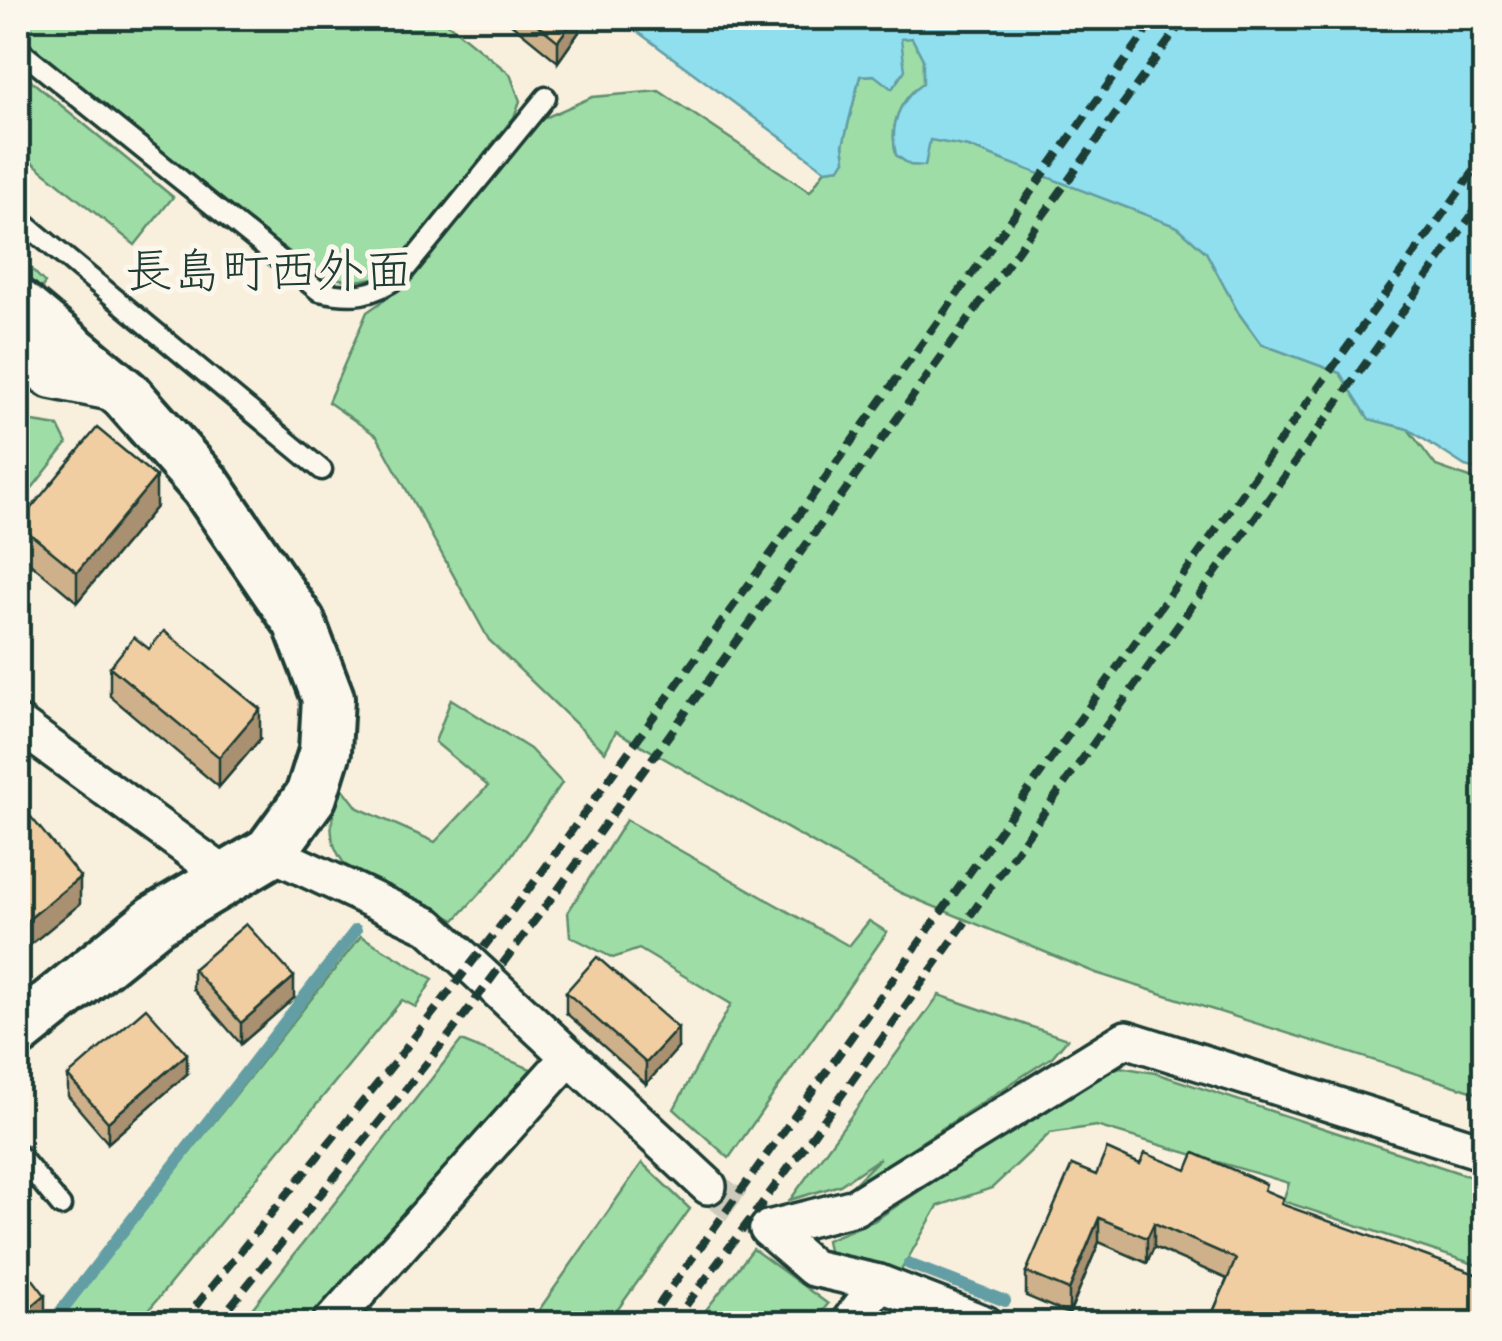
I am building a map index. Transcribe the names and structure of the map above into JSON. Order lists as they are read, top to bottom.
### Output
{
  "districts": ["長島町西外面"]
}
